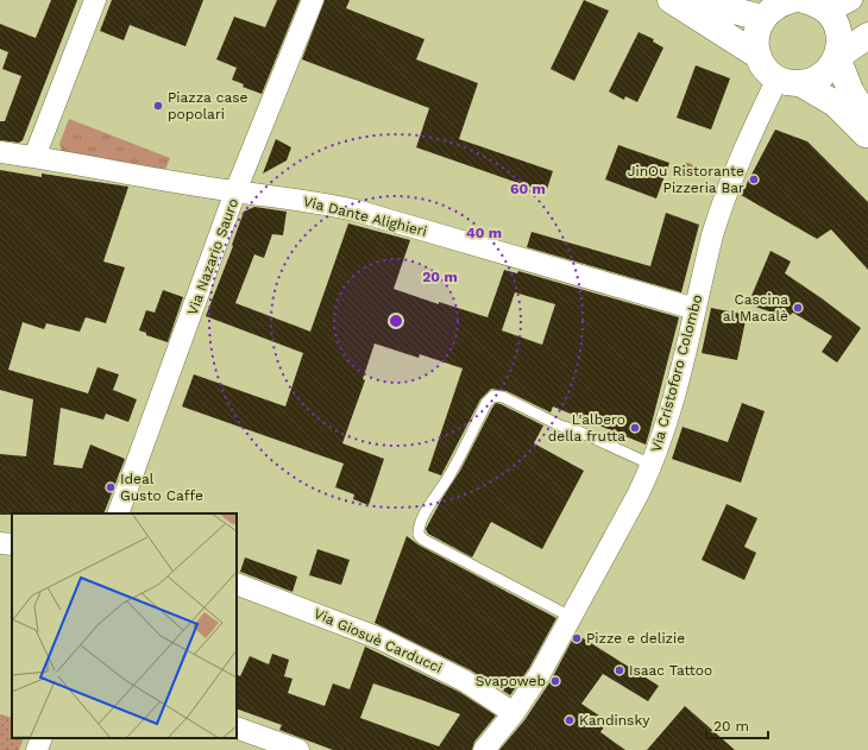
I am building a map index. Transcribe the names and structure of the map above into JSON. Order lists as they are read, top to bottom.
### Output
{
  "streets": {
    "street": [
      "Via Dante Alighieri",
      "Via Nazario Sauro",
      "Via Cristoforo Colombo",
      "Via Giosuè Carducci"
    ]
  },
  "crossings": [
    ["Via Dante Alighieri", "Via Nazario Sauro"],
    ["Via Dante Alighieri", "Via Cristoforo Colombo"],
    ["Via Cristoforo Colombo", "Via Giosuè Carducci"]
  ],
  "places": [
    "Piazza case popolari",
    "JinOu Ristorante Pizzeria Bar",
    "Cascina al Macalè",
    "L'albero della frutta",
    "Ideal Gusto Caffe",
    "Pizze e delizie",
    "Isaac Tattoo",
    "Svapoweb",
    "Kandinsky"
  ],
  "scale_bar": "20 m",
  "rings": ["60 m", "40 m", "20 m"]
}
